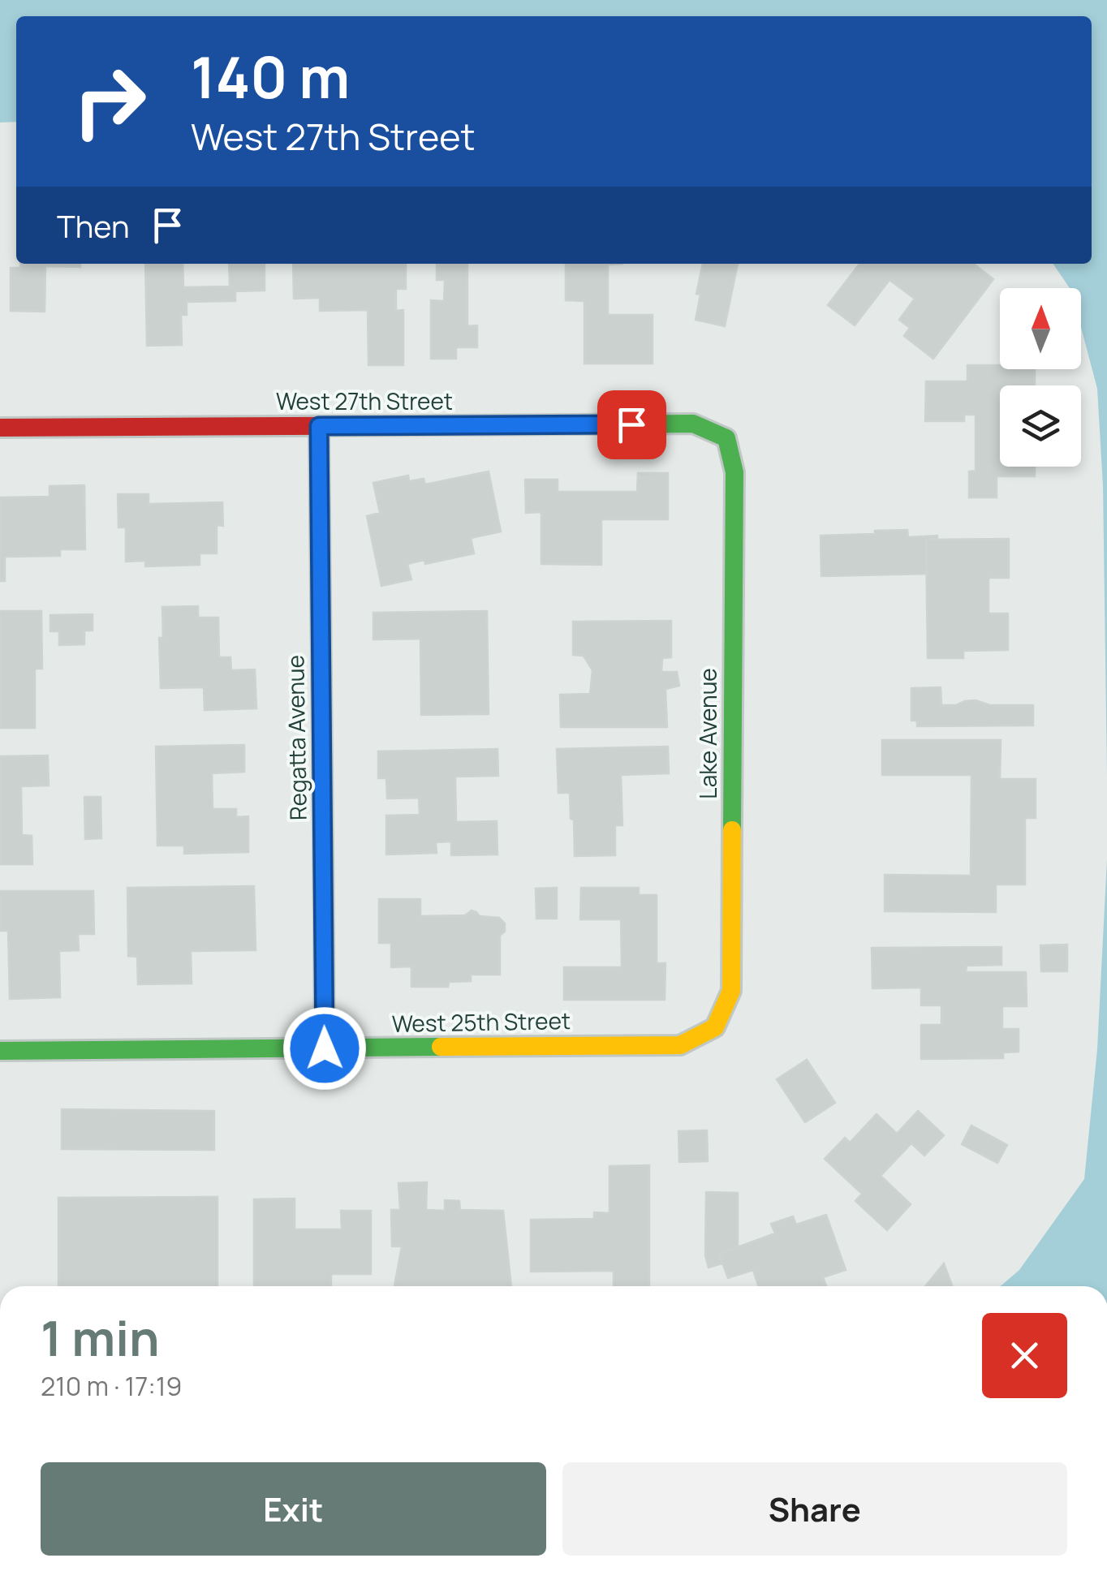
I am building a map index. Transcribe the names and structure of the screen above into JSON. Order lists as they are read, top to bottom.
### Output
{
  "streets": {
    "street": [
      "West 27th Street",
      "Lake Avenue",
      "Regatta Avenue",
      "West 25th Street"
    ]
  },
  "crossings": [
    ["West 27th Street", "Lake Avenue"],
    ["West 27th Street", "Regatta Avenue"],
    ["Lake Avenue", "West 25th Street"],
    ["Regatta Avenue", "West 25th Street"]
  ],
  "north": "top",
  "page": {
    "turn": ["140 m", "West 27th Street"],
    "then": "Then",
    "heading": ["1 min", "210 m · 17:19"],
    "buttons": ["Exit", "Share"]
  }
}
